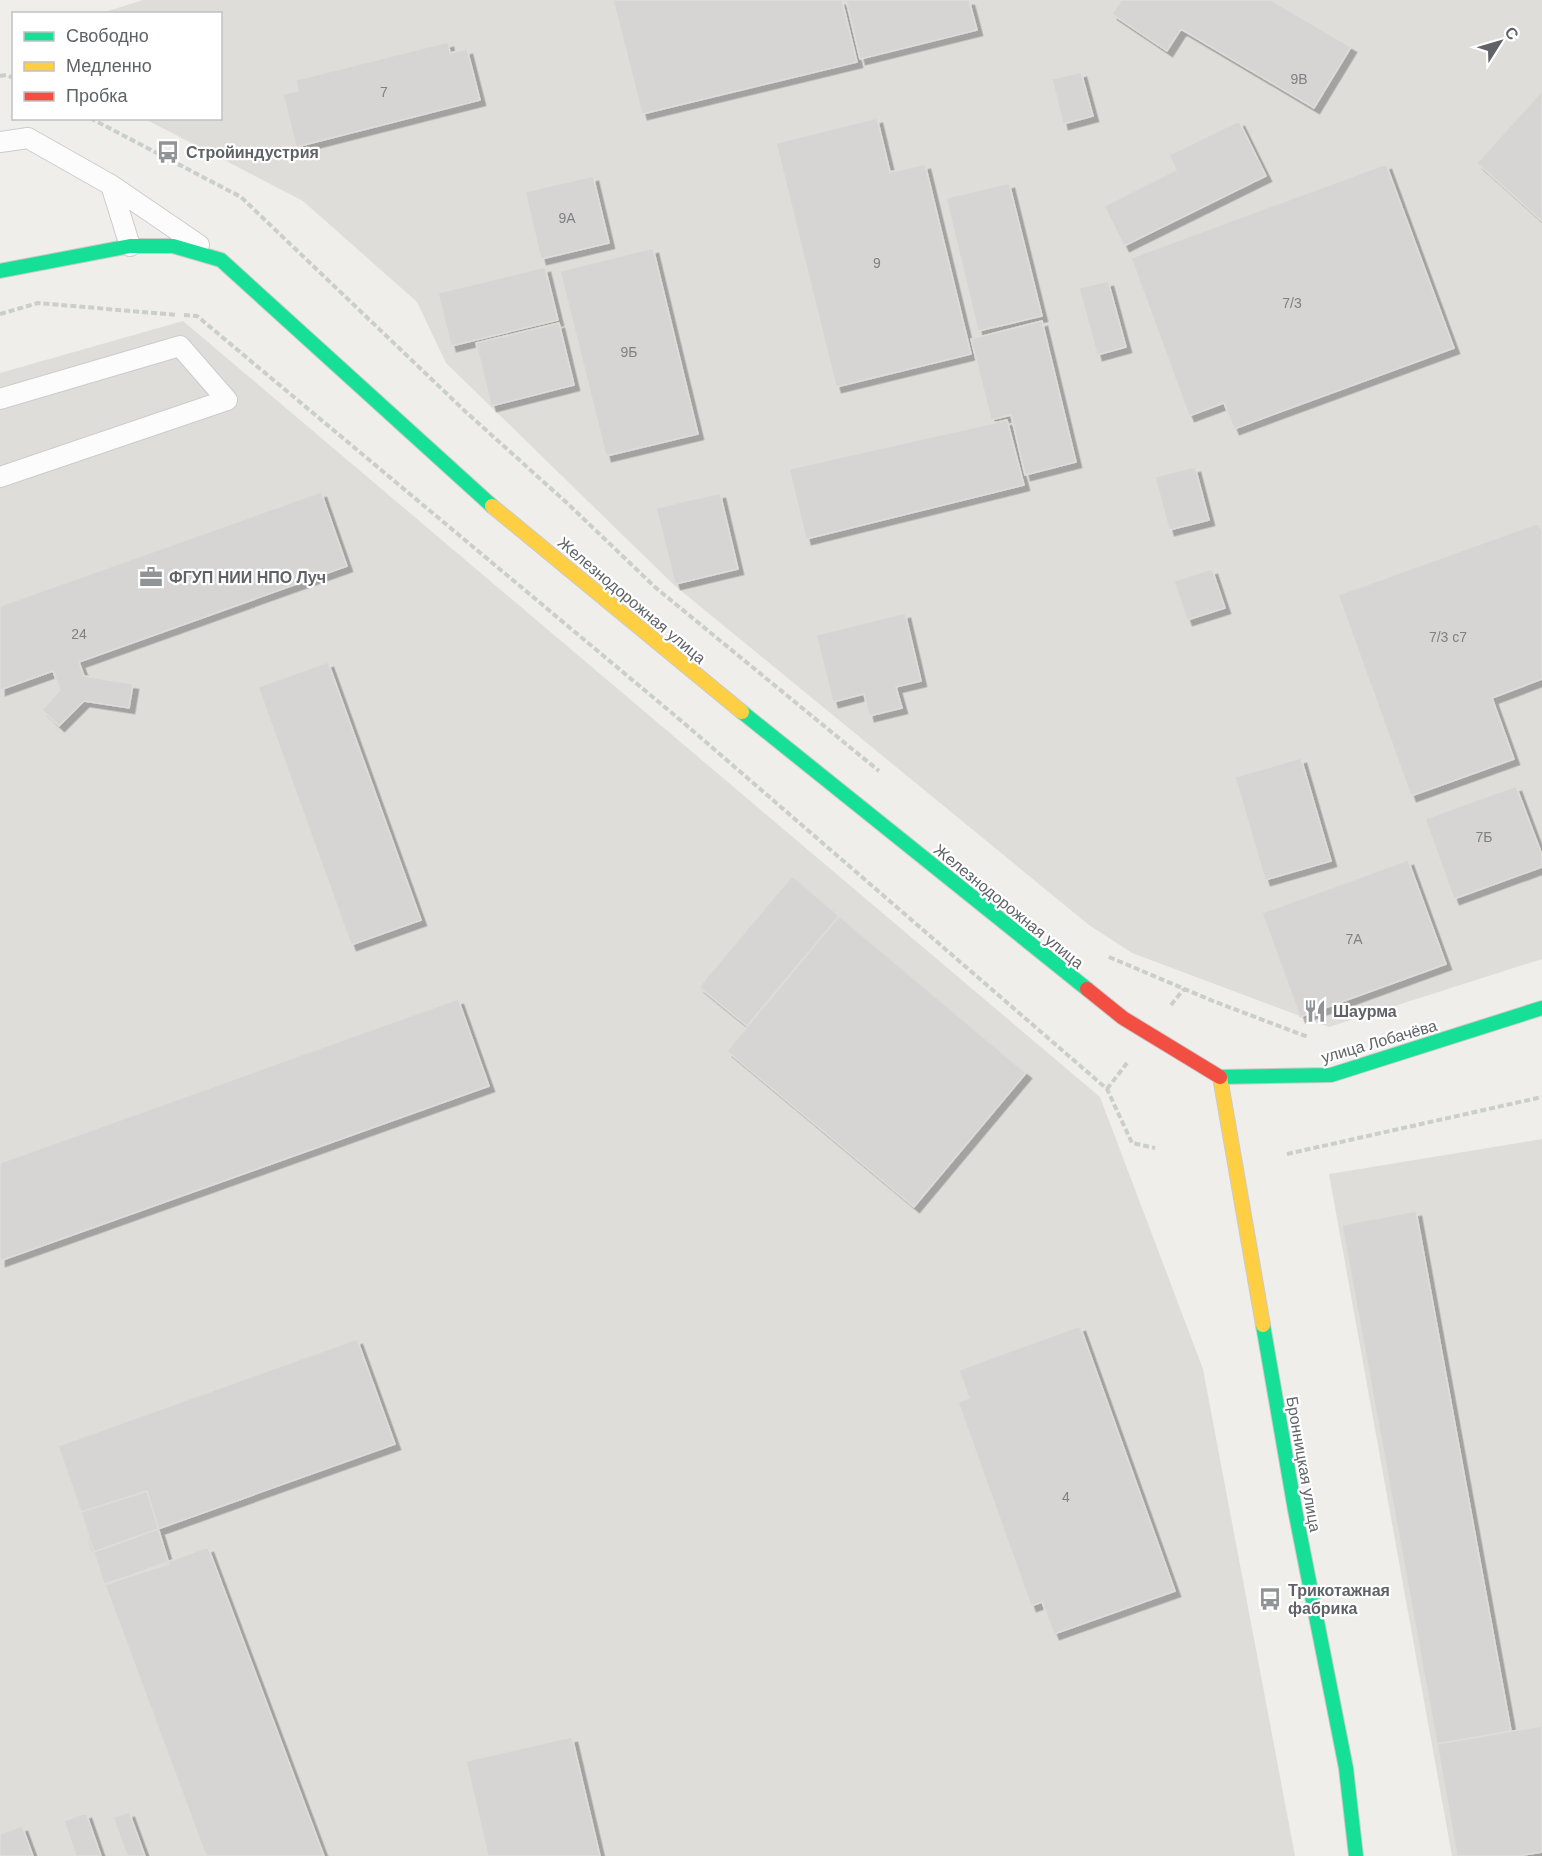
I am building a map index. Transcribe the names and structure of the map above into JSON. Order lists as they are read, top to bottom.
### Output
{
  "streets": {
    "main road": ["Железнодорожная улица", "улица Лобачёва", "Бронницкая улица"]
  },
  "crossings": [
    ["Железнодорожная улица", "улица Лобачёва"],
    ["Железнодорожная улица", "Бронницкая улица"],
    ["улица Лобачёва", "Бронницкая улица"]
  ],
  "places": {
    "bus stop": ["Стройиндустрия", "Трикотажная фабрика"],
    "office": ["ФГУП НИИ НПО Луч"],
    "restaurant": ["Шаурма"]
  },
  "house_numbers": [
    "9В",
    "7",
    "9А",
    "9",
    "7/3",
    "9Б",
    "24",
    "7/3 с7",
    "7Б",
    "7А",
    "4"
  ],
  "legend": ["Свободно", "Медленно", "Пробка"],
  "north": "top right"
}
